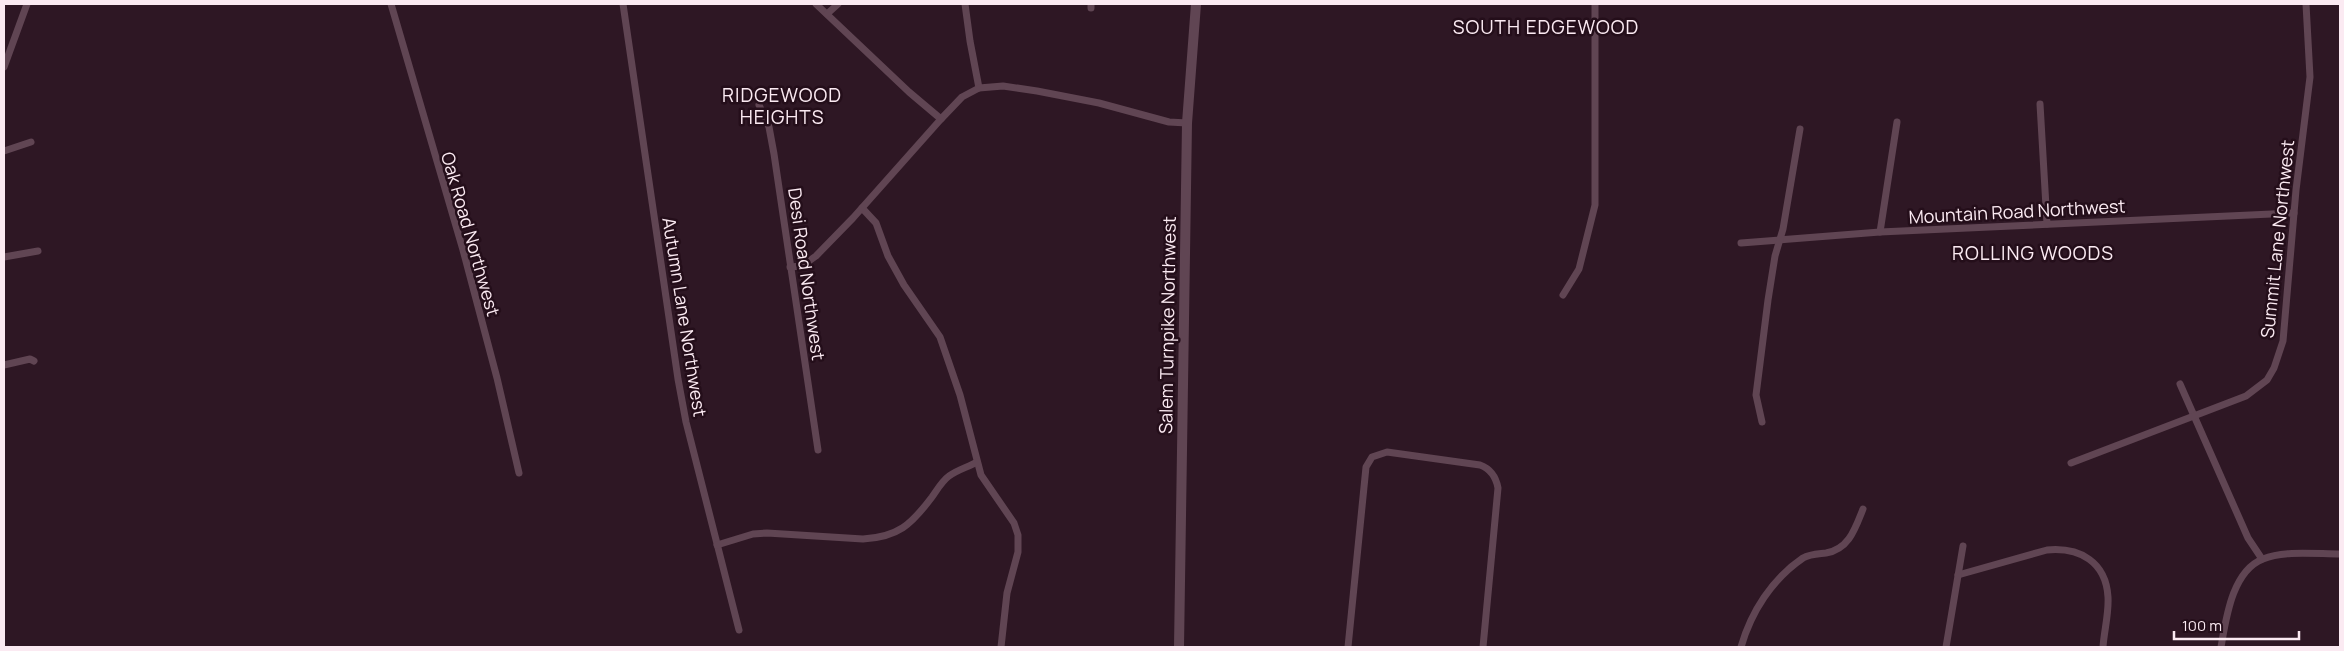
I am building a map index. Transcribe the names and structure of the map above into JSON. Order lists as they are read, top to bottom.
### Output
{
  "streets": {
    "street": [
      "Mountain Road Northwest",
      "Oak Road Northwest",
      "Summit Lane Northwest",
      "Desi Road Northwest",
      "Autumn Lane Northwest",
      "Salem Turnpike Northwest"
    ]
  },
  "crossings": [
    ["Mountain Road Northwest", "Summit Lane Northwest"]
  ],
  "districts": ["SOUTH EDGEWOOD", "RIDGEWOOD HEIGHTS", "ROLLING WOODS"],
  "scale_bar": "100 m"
}
